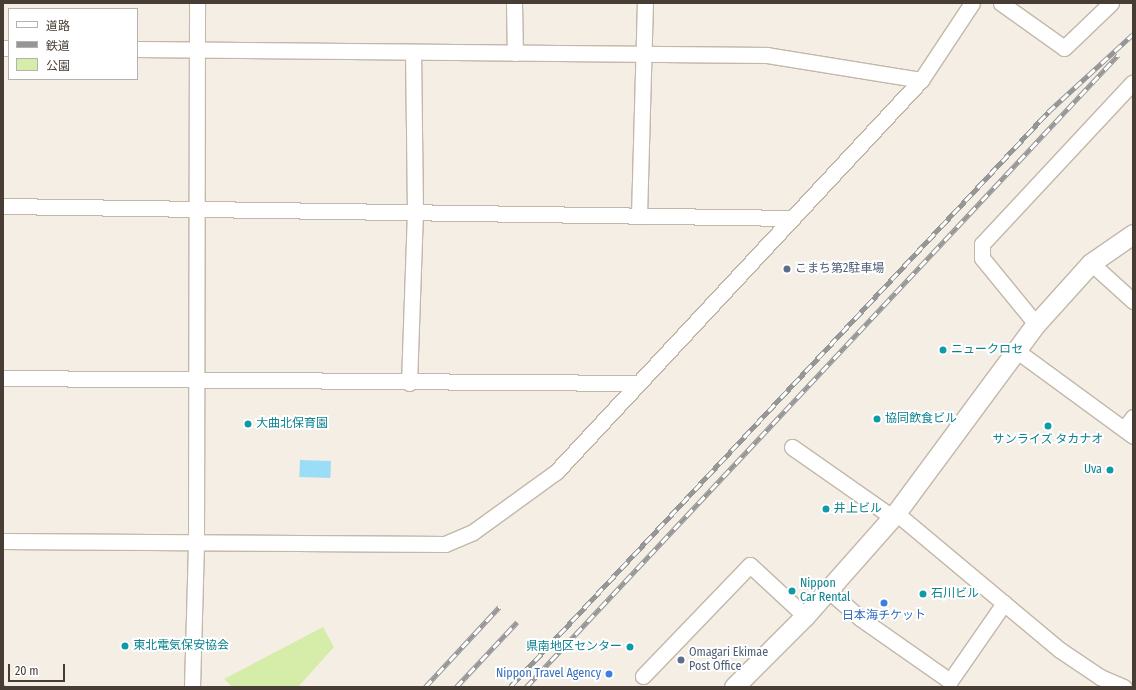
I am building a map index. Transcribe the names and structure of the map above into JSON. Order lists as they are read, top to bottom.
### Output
{
  "places": [
    "こまち第2駐車場",
    "ニュークロセ",
    "協同飲食ビル",
    "大曲北保育園",
    "サンライズ タカナオ",
    "Uva",
    "井上ビル",
    "Nippon Car Rental",
    "石川ビル",
    "日本海チケット",
    "東北電気保安協会",
    "県南地区センター",
    "Omagari Ekimae Post Office",
    "Nippon Travel Agency"
  ],
  "legend": ["道路", "鉄道", "公園"],
  "scale_bar": "20 m"
}
